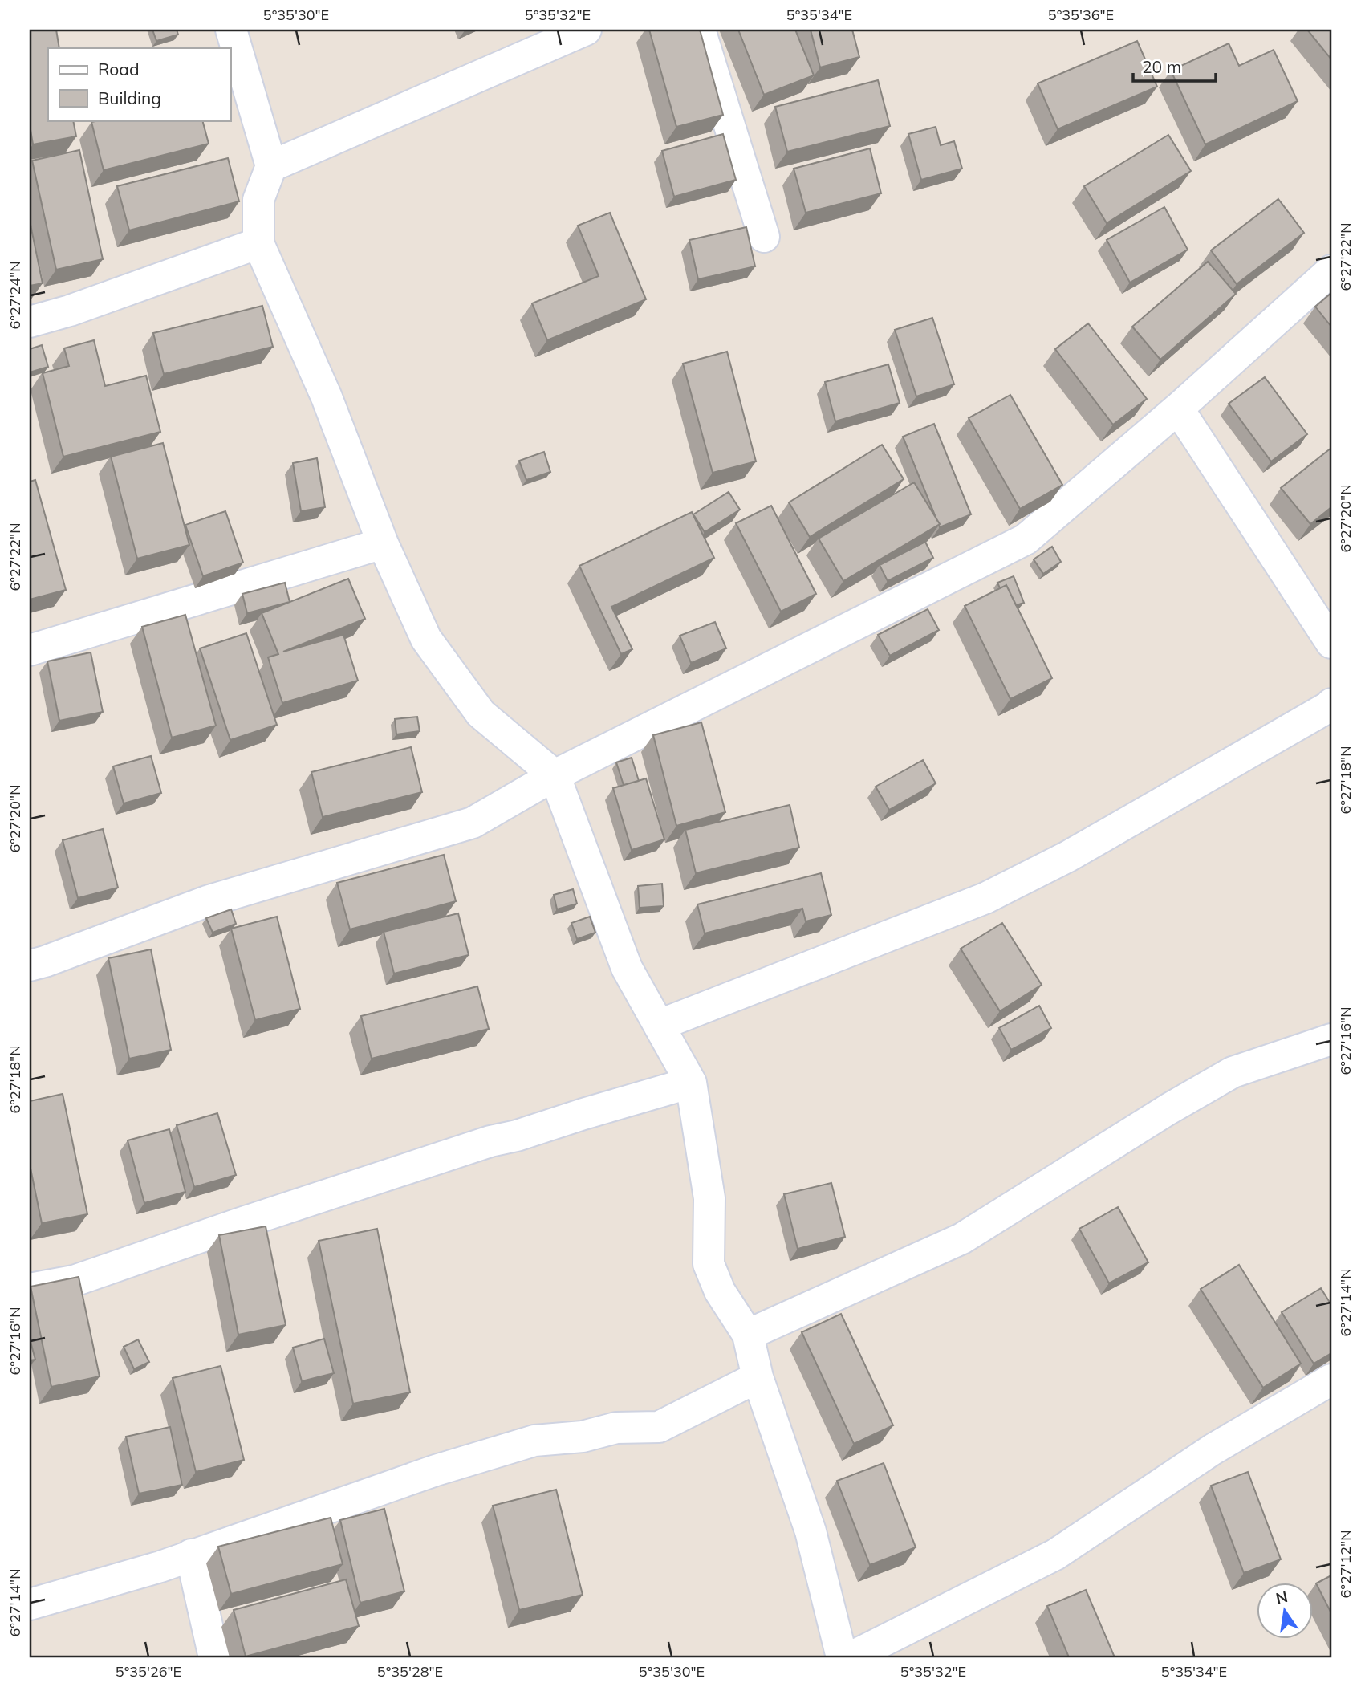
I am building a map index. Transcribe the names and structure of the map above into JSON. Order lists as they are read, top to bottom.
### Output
{
  "legend": ["Road", "Building"],
  "scale_bar": "20 m",
  "north": "top",
  "coordinates": [
    "5°35'30\"E",
    "5°35'32\"E",
    "5°35'34\"E",
    "5°35'36\"E",
    "6°27'22\"N",
    "6°27'24\"N",
    "6°27'20\"N",
    "6°27'18\"N",
    "6°27'16\"N",
    "6°27'14\"N",
    "6°27'12\"N",
    "5°35'26\"E",
    "5°35'28\"E"
  ]
}
